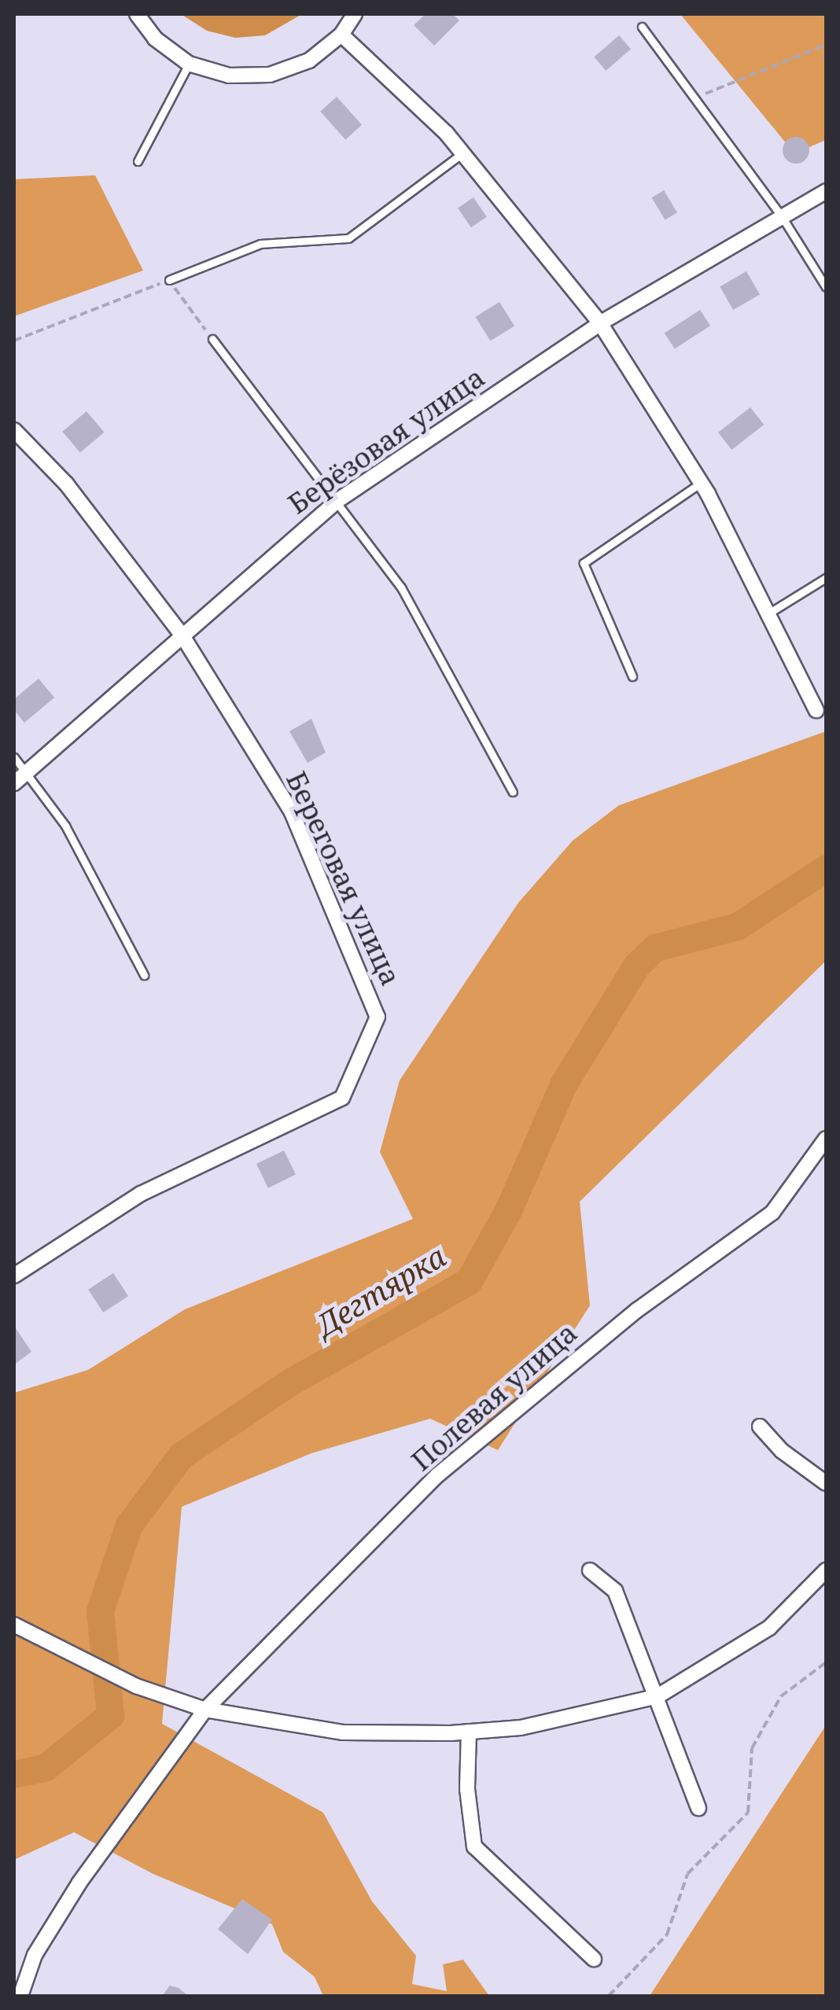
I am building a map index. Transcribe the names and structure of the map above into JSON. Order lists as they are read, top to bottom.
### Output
{
  "streets": {
    "street": ["Берёзовая улица", "Береговая улица", "Полевая улица"]
  },
  "crossings": [
    ["Берёзовая улица", "Береговая улица"]
  ],
  "water": ["Дегтярка"]
}
